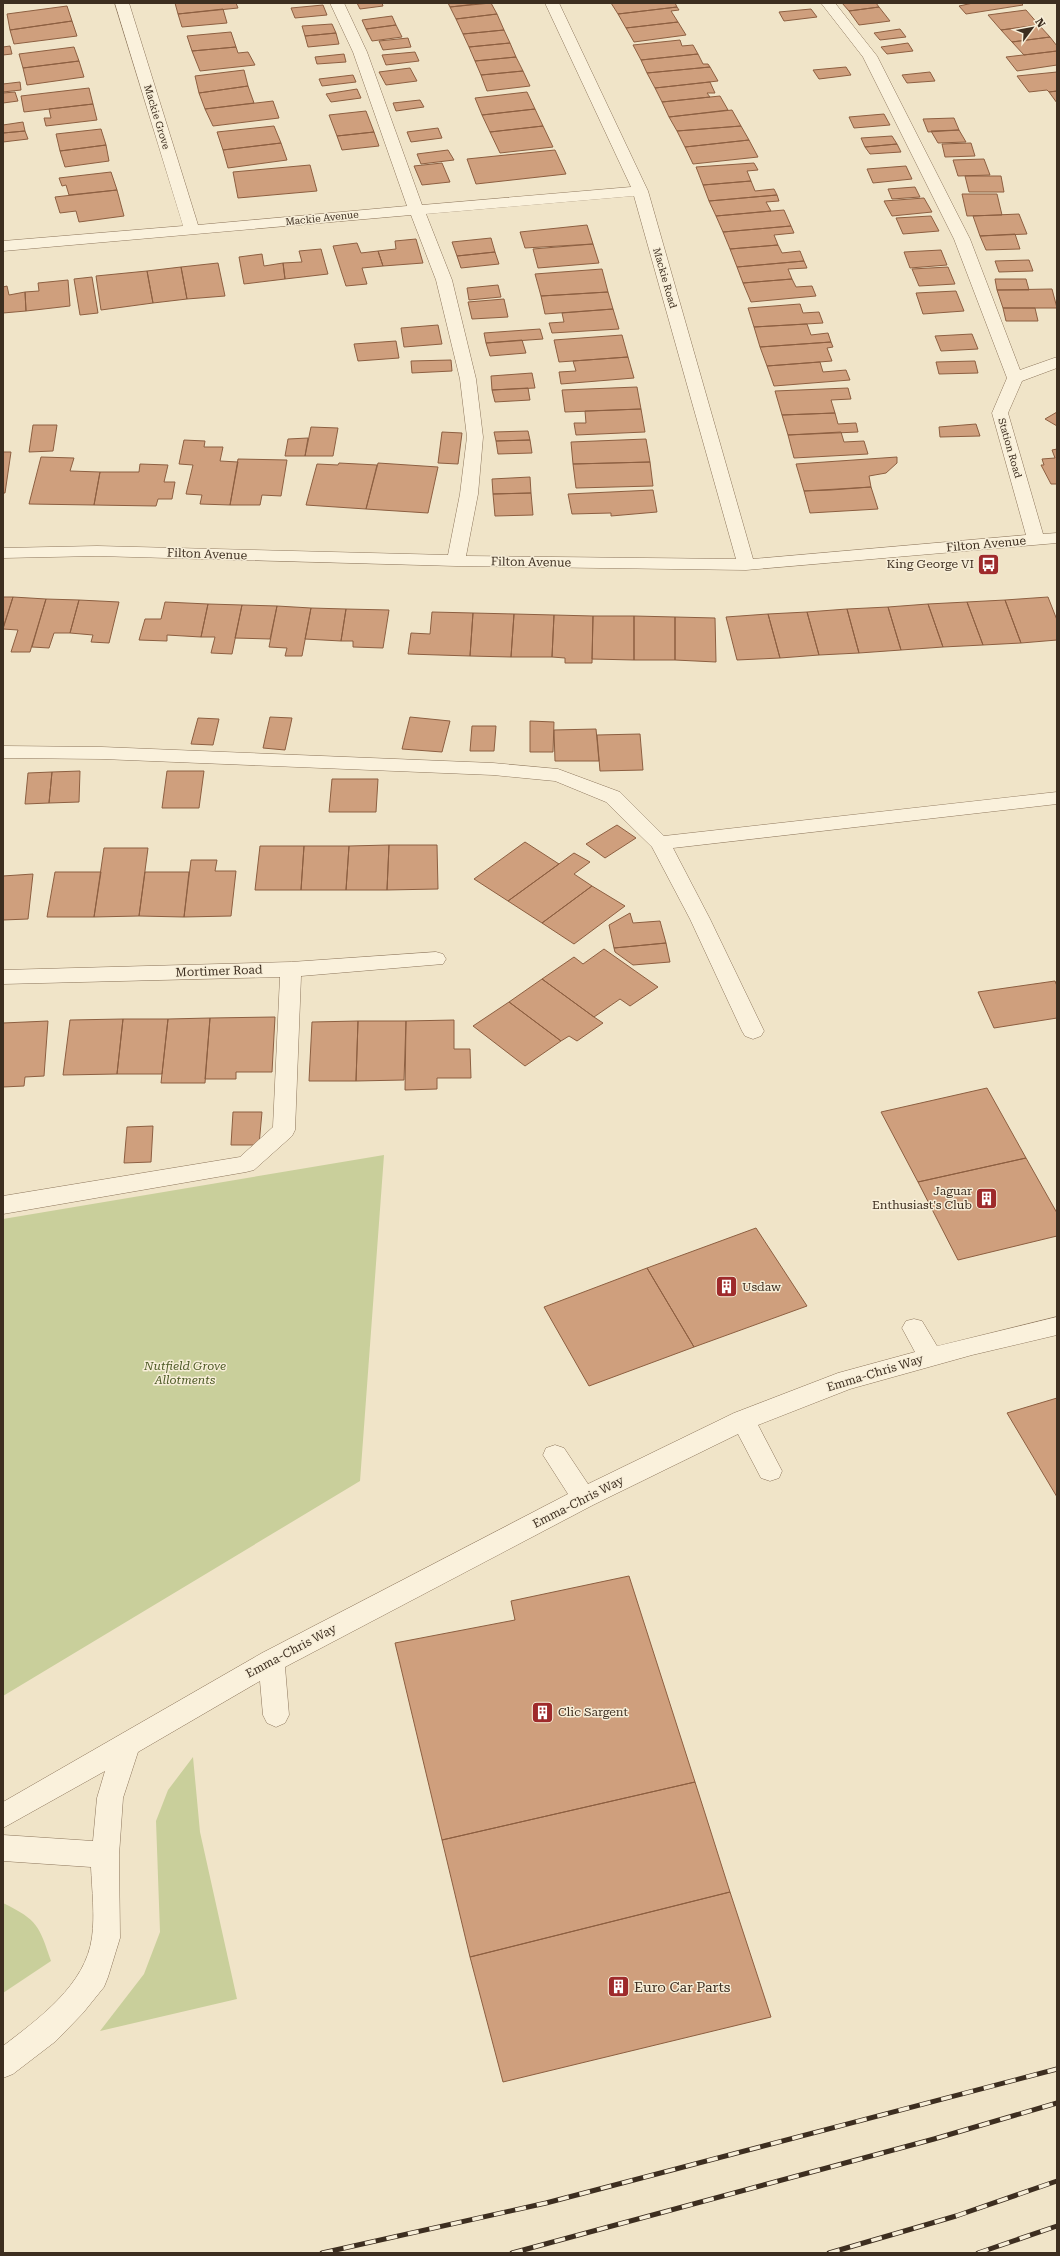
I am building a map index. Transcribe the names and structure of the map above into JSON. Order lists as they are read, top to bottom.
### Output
{
  "streets": {
    "street": [
      "Mackie Grove",
      "Mackie Avenue",
      "Mackie Road",
      "Station Road",
      "Filton Avenue",
      "Mortimer Road",
      "Emma-Chris Way"
    ]
  },
  "crossings": [
    ["Mackie Grove", "Mackie Avenue"],
    ["Mackie Avenue", "Mackie Road"],
    ["Mackie Road", "Filton Avenue"],
    ["Station Road", "Filton Avenue"]
  ],
  "parks": ["Nutfield Grove Allotments"],
  "places": {
    "bus stop": ["King George VI"],
    "building": [
      "Jaguar Enthusiast's Club",
      "Usdaw",
      "Clic Sargent",
      "Euro Car Parts"
    ]
  },
  "north": "top right"
}
